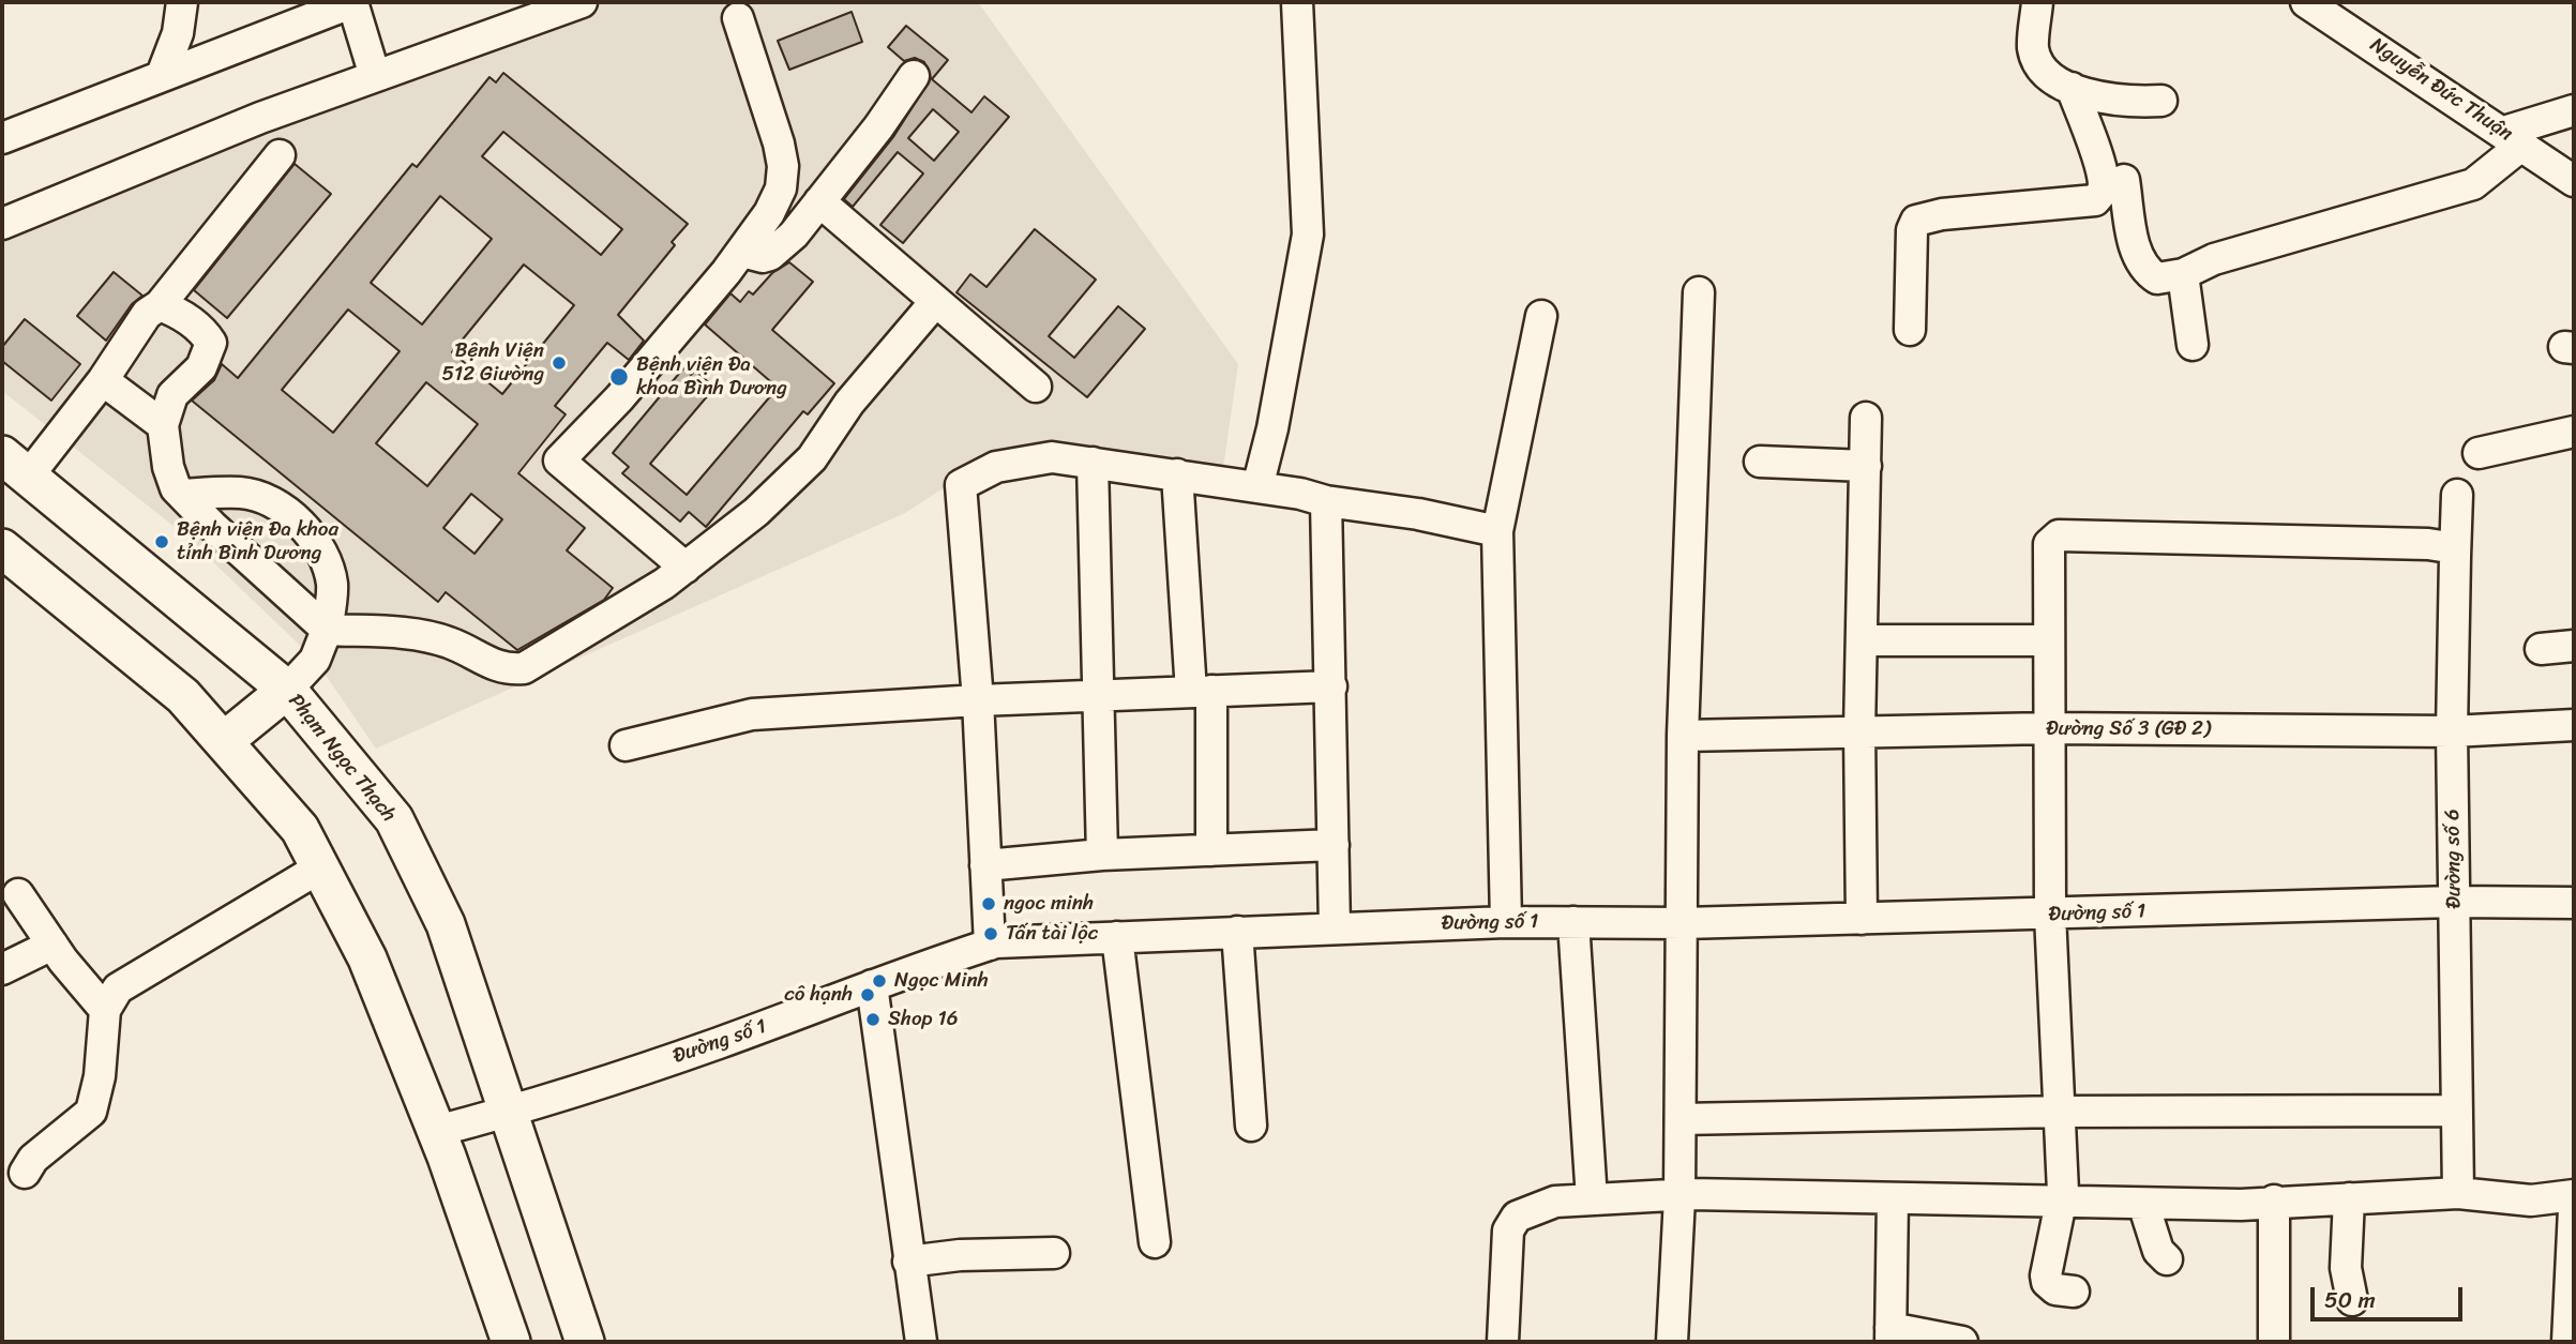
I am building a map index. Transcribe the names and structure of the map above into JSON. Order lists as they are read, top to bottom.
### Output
{
  "streets": {
    "main road": ["Phạm Ngọc Thạch"],
    "street": [
      "Nguyễn Đức Thuận",
      "Đường Số 3 (GĐ 2)",
      "Đường số 6",
      "Đường số 1"
    ]
  },
  "crossings": [
    ["Đường Số 3 (GĐ 2)", "Đường số 6"],
    ["Phạm Ngọc Thạch", "Đường số 1"],
    ["Đường số 6", "Đường số 1"]
  ],
  "places": [
    "Bệnh Viện 512 Giường",
    "Bệnh viện Đa khoa Bình Dương",
    "Bệnh viện Đa khoa tỉnh Bình Dương",
    "ngoc minh",
    "Tấn tài lộc",
    "Ngọc Minh",
    "cô hạnh",
    "Shop 16"
  ],
  "scale_bar": "50 m"
}
